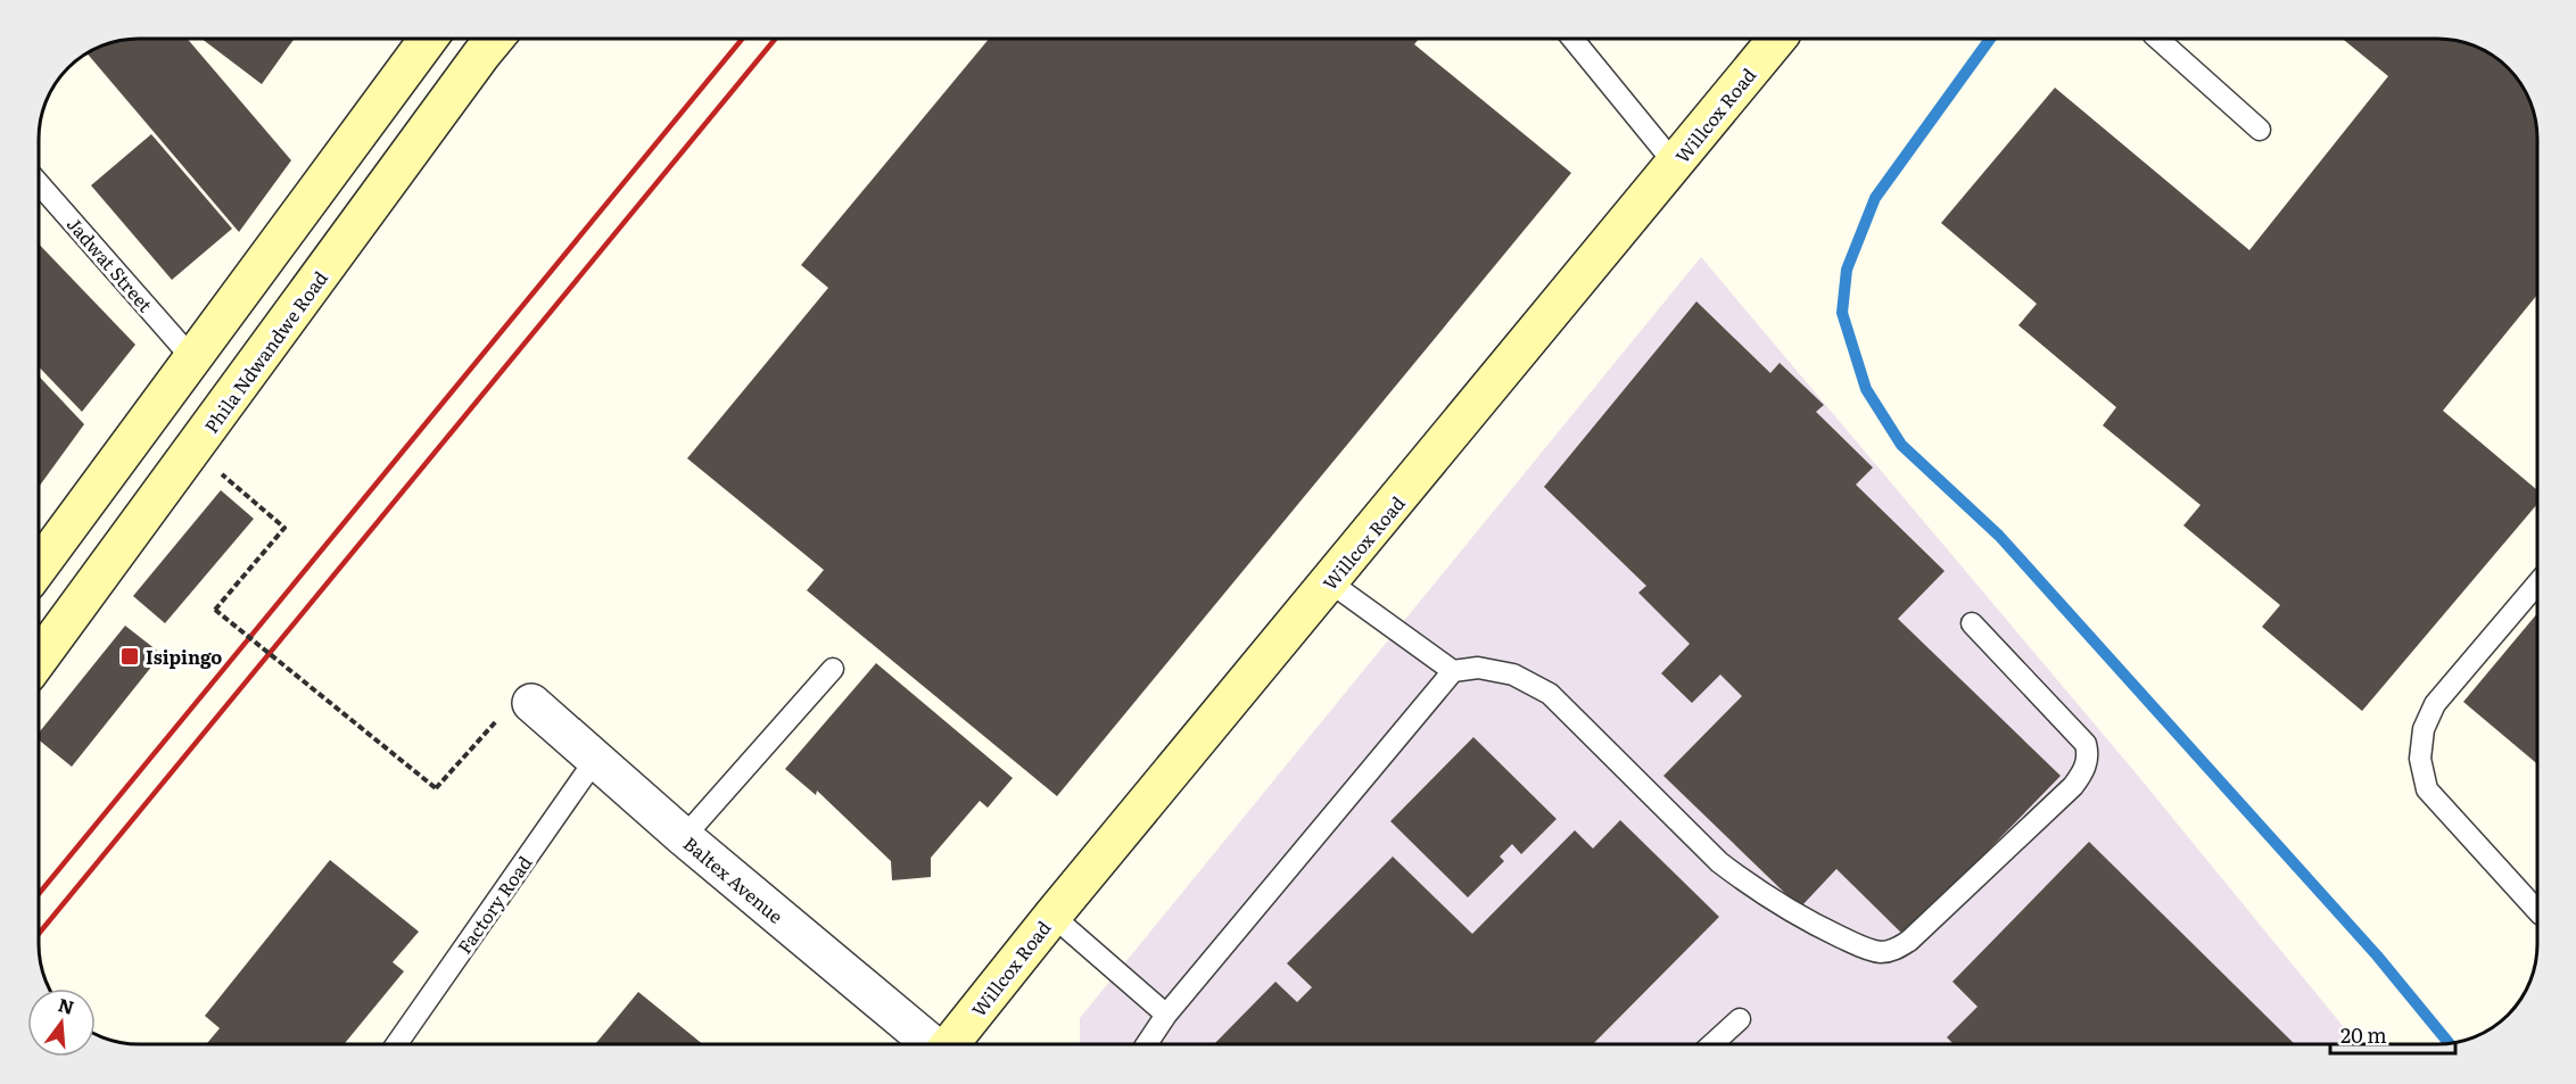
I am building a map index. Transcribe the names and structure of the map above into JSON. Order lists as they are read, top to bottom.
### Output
{
  "streets": {
    "street": ["Willcox Road", "Phila Ndwandwe Road", "Baltex Avenue"],
    "lane": ["Jadwat Street", "Factory Road"]
  },
  "crossings": [
    ["Baltex Avenue", "Factory Road"]
  ],
  "places": {
    "transit": ["Isipingo"]
  },
  "scale_bar": "20 m",
  "north": "top"
}
